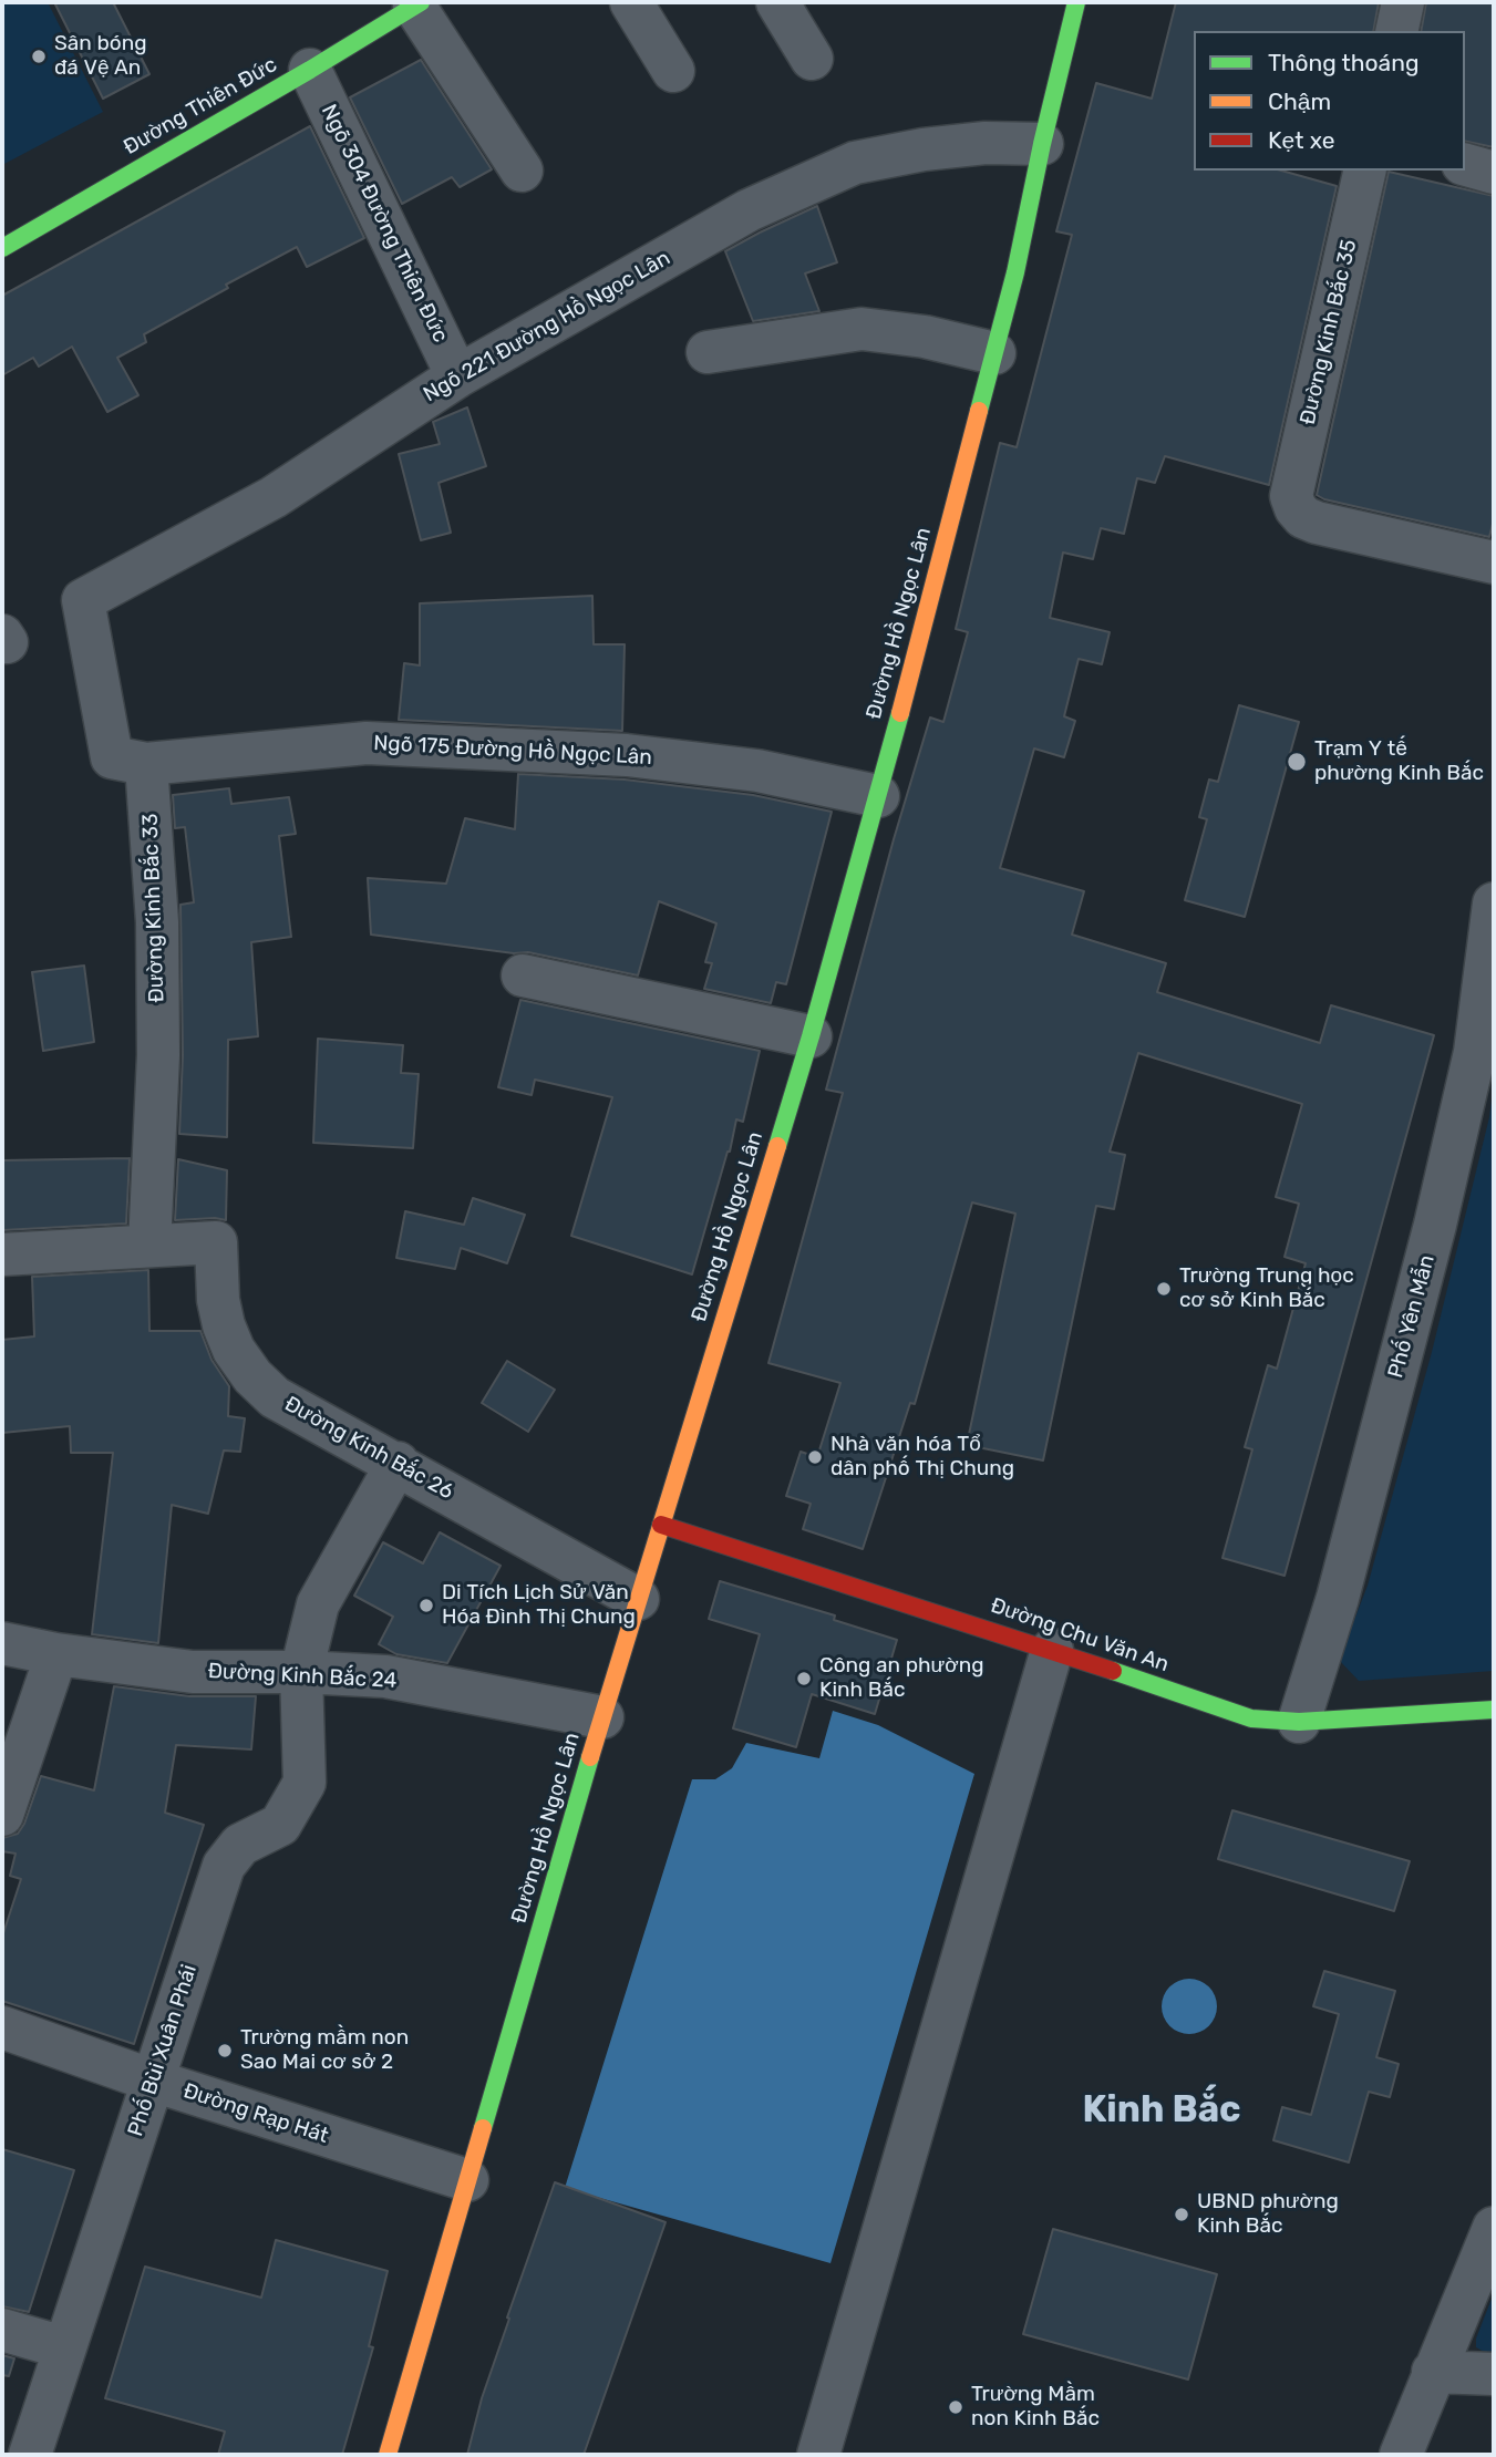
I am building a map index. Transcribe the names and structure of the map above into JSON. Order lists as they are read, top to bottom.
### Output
{
  "streets": {
    "street": [
      "Đường Thiên Đức",
      "Ngõ 304 Đường Thiên Đức",
      "Ngõ 221 Đường Hồ Ngọc Lân",
      "Đường Kinh Bắc 35",
      "Đường Hồ Ngọc Lân",
      "Ngõ 175 Đường Hồ Ngọc Lân",
      "Đường Kinh Bắc 33",
      "Phố Yên Mẫn",
      "Đường Kinh Bắc 26",
      "Đường Chu Văn An",
      "Đường Kinh Bắc 24",
      "Phố Bùi Xuân Phái",
      "Đường Rạp Hát"
    ]
  },
  "crossings": [
    ["Đường Thiên Đức", "Ngõ 304 Đường Thiên Đức"],
    ["Ngõ 304 Đường Thiên Đức", "Ngõ 221 Đường Hồ Ngọc Lân"],
    ["Ngõ 221 Đường Hồ Ngọc Lân", "Đường Hồ Ngọc Lân"],
    ["Ngõ 221 Đường Hồ Ngọc Lân", "Ngõ 175 Đường Hồ Ngọc Lân"],
    ["Ngõ 221 Đường Hồ Ngọc Lân", "Đường Kinh Bắc 33"],
    ["Đường Hồ Ngọc Lân", "Ngõ 175 Đường Hồ Ngọc Lân"],
    ["Đường Hồ Ngọc Lân", "Đường Kinh Bắc 26"],
    ["Đường Hồ Ngọc Lân", "Đường Chu Văn An"],
    ["Đường Hồ Ngọc Lân", "Đường Kinh Bắc 24"],
    ["Đường Hồ Ngọc Lân", "Đường Rạp Hát"],
    ["Ngõ 175 Đường Hồ Ngọc Lân", "Đường Kinh Bắc 33"],
    ["Đường Kinh Bắc 33", "Đường Kinh Bắc 26"],
    ["Phố Yên Mẫn", "Đường Chu Văn An"],
    ["Đường Kinh Bắc 26", "Phố Bùi Xuân Phái"],
    ["Đường Kinh Bắc 24", "Phố Bùi Xuân Phái"],
    ["Phố Bùi Xuân Phái", "Đường Rạp Hát"]
  ],
  "districts": ["Kinh Bắc"],
  "places": [
    "Sân bóng đá Vệ An",
    "Trạm Y tế phường Kinh Bắc",
    "Trường Trung học cơ sở Kinh Bắc",
    "Nhà văn hóa Tổ dân phố Thị Chung",
    "Di Tích Lịch Sử Văn Hóa Đình Thị Chung",
    "Công an phường Kinh Bắc",
    "Trường mầm non Sao Mai cơ sở 2",
    "UBND phường Kinh Bắc",
    "Trường Mầm non Kinh Bắc"
  ],
  "legend": ["Thông thoáng", "Chậm", "Kẹt xe"]
}
